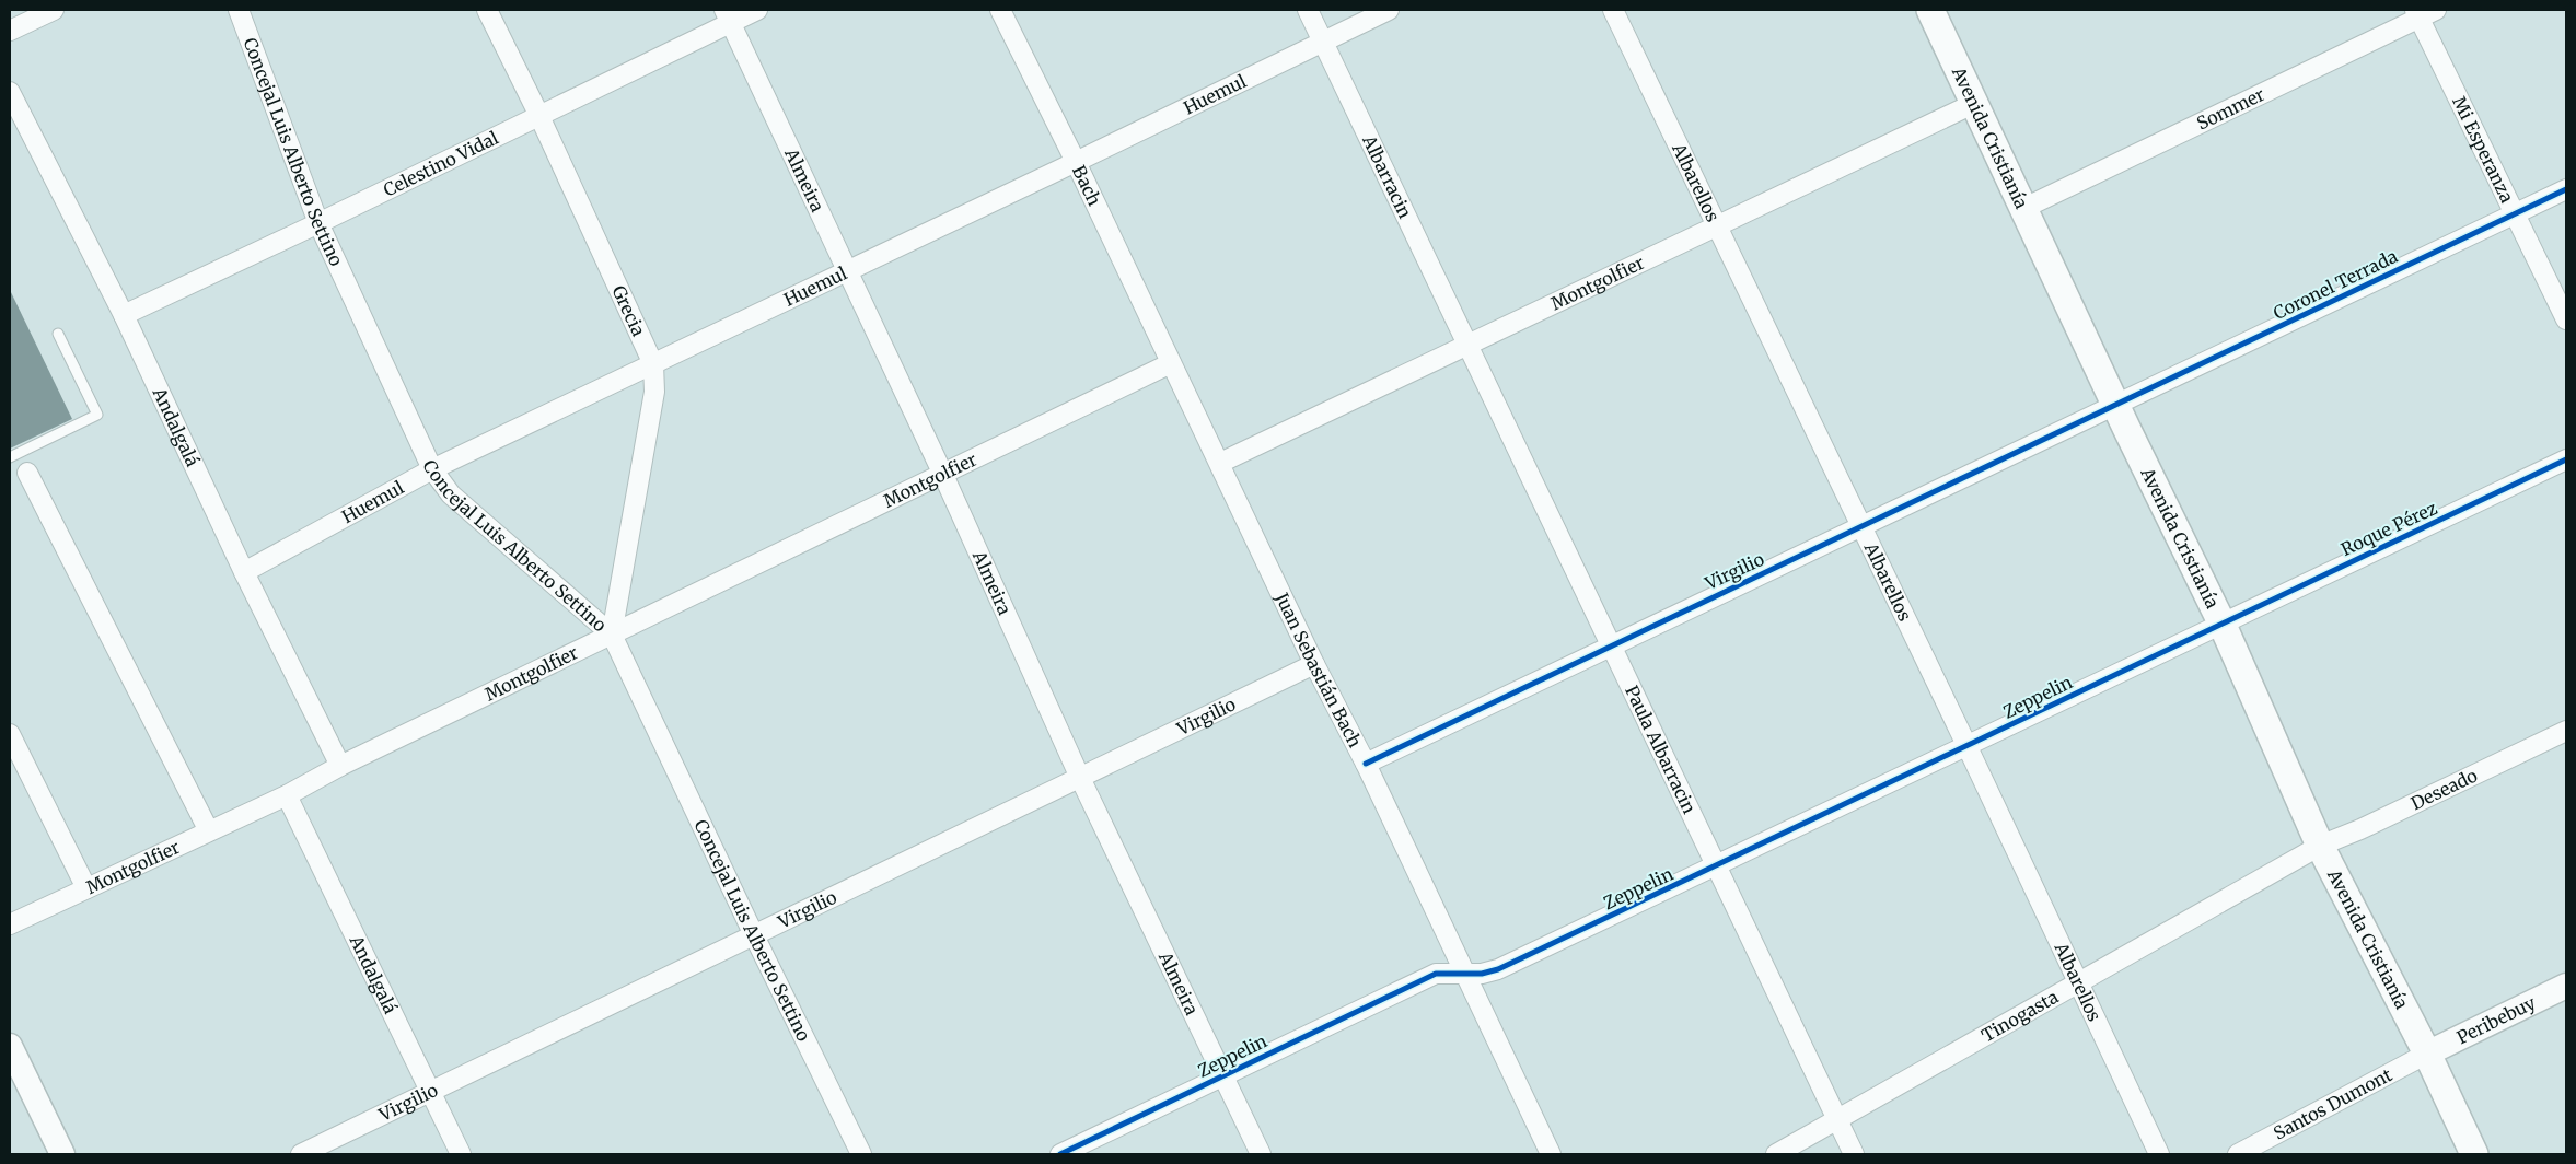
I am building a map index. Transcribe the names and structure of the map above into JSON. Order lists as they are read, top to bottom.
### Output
{
  "streets": {
    "main road": ["Avenida Cristianía"],
    "street": [
      "Huemul",
      "Sommer",
      "Mi Esperanza",
      "Concejal Luis Alberto Settino",
      "Celestino Vidal",
      "Albarracin",
      "Almeira",
      "Albarellos",
      "Bach",
      "Montgolfier",
      "Coronel Terrada",
      "Grecia",
      "Andalgalá",
      "Roque Pérez",
      "Virgilio",
      "Juan Sebastián Bach",
      "Zeppelin",
      "Paula Albarracin",
      "Deseado",
      "Tinogasta",
      "Peribebuy",
      "Santos Dumont"
    ]
  },
  "crossings": [
    ["Huemul", "Concejal Luis Alberto Settino"],
    ["Huemul", "Albarracin"],
    ["Huemul", "Almeira"],
    ["Huemul", "Bach"],
    ["Huemul", "Grecia"],
    ["Huemul", "Andalgalá"],
    ["Sommer", "Avenida Cristianía"],
    ["Sommer", "Mi Esperanza"],
    ["Avenida Cristianía", "Montgolfier"],
    ["Avenida Cristianía", "Coronel Terrada"],
    ["Avenida Cristianía", "Roque Pérez"],
    ["Avenida Cristianía", "Virgilio"],
    ["Avenida Cristianía", "Zeppelin"],
    ["Avenida Cristianía", "Deseado"],
    ["Avenida Cristianía", "Tinogasta"],
    ["Avenida Cristianía", "Peribebuy"],
    ["Avenida Cristianía", "Santos Dumont"],
    ["Mi Esperanza", "Coronel Terrada"],
    ["Concejal Luis Alberto Settino", "Celestino Vidal"],
    ["Concejal Luis Alberto Settino", "Montgolfier"],
    ["Concejal Luis Alberto Settino", "Grecia"],
    ["Concejal Luis Alberto Settino", "Virgilio"],
    ["Celestino Vidal", "Almeira"],
    ["Celestino Vidal", "Grecia"],
    ["Celestino Vidal", "Andalgalá"],
    ["Albarracin", "Montgolfier"],
    ["Albarracin", "Paula Albarracin"],
    ["Almeira", "Montgolfier"],
    ["Almeira", "Virgilio"],
    ["Almeira", "Zeppelin"],
    ["Albarellos", "Montgolfier"],
    ["Albarellos", "Virgilio"],
    ["Albarellos", "Zeppelin"],
    ["Albarellos", "Tinogasta"],
    ["Bach", "Montgolfier"],
    ["Bach", "Juan Sebastián Bach"],
    ["Montgolfier", "Grecia"],
    ["Montgolfier", "Andalgalá"],
    ["Montgolfier", "Juan Sebastián Bach"],
    ["Montgolfier", "Paula Albarracin"],
    ["Coronel Terrada", "Virgilio"],
    ["Andalgalá", "Virgilio"],
    ["Roque Pérez", "Zeppelin"],
    ["Virgilio", "Juan Sebastián Bach"],
    ["Virgilio", "Paula Albarracin"],
    ["Juan Sebastián Bach", "Zeppelin"],
    ["Zeppelin", "Paula Albarracin"],
    ["Paula Albarracin", "Tinogasta"],
    ["Deseado", "Tinogasta"],
    ["Peribebuy", "Santos Dumont"]
  ]
}
